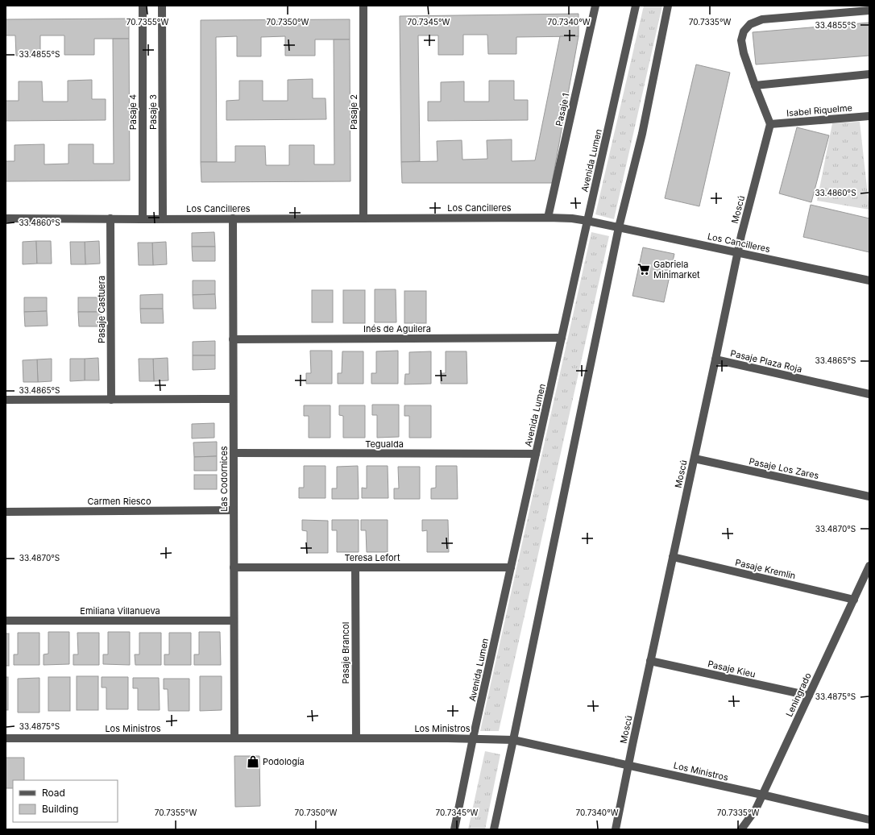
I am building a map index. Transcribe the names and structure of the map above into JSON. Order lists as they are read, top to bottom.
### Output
{
  "streets": {
    "street": [
      "Pasaje 1",
      "Isabel Riquelme",
      "Pasaje 4",
      "Pasaje 3",
      "Pasaje 2",
      "Avenida Lumen",
      "Los Cancilleres",
      "Moscú",
      "Pasaje Castuera",
      "Inés de Aguilera",
      "Pasaje Plaza Roja",
      "Tegualda",
      "Pasaje Los Zares",
      "Las Codornices",
      "Carmen Riesco",
      "Teresa Lefort",
      "Pasaje Kremlin",
      "Emiliana Villanueva",
      "Pasaje Brancol",
      "Pasaje Kieu",
      "Leningrado",
      "Los Ministros"
    ]
  },
  "crossings": [
    ["Pasaje 1", "Los Cancilleres"],
    ["Isabel Riquelme", "Moscú"],
    ["Pasaje 4", "Los Cancilleres"],
    ["Pasaje 3", "Los Cancilleres"],
    ["Pasaje 2", "Los Cancilleres"],
    ["Avenida Lumen", "Los Cancilleres"],
    ["Avenida Lumen", "Inés de Aguilera"],
    ["Avenida Lumen", "Tegualda"],
    ["Avenida Lumen", "Teresa Lefort"],
    ["Avenida Lumen", "Los Ministros"],
    ["Los Cancilleres", "Moscú"],
    ["Los Cancilleres", "Pasaje Castuera"],
    ["Los Cancilleres", "Las Codornices"],
    ["Moscú", "Pasaje Plaza Roja"],
    ["Moscú", "Pasaje Los Zares"],
    ["Moscú", "Pasaje Kremlin"],
    ["Moscú", "Pasaje Kieu"],
    ["Moscú", "Los Ministros"],
    ["Inés de Aguilera", "Las Codornices"],
    ["Tegualda", "Las Codornices"],
    ["Las Codornices", "Carmen Riesco"],
    ["Las Codornices", "Teresa Lefort"],
    ["Las Codornices", "Emiliana Villanueva"],
    ["Las Codornices", "Los Ministros"],
    ["Teresa Lefort", "Pasaje Brancol"],
    ["Pasaje Kremlin", "Leningrado"],
    ["Pasaje Brancol", "Los Ministros"],
    ["Pasaje Kieu", "Leningrado"],
    ["Leningrado", "Los Ministros"]
  ],
  "places": {
    "supermarket": ["Gabriela Minimarket"],
    "shop": ["Podología"]
  },
  "legend": ["Road", "Building"],
  "coordinates": [
    "70.7355°W",
    "70.7350°W",
    "70.7345°W",
    "70.7340°W",
    "70.7335°W",
    "33.4855°S",
    "33.4860°S",
    "33.4865°S",
    "33.4870°S",
    "33.4875°S"
  ]
}
